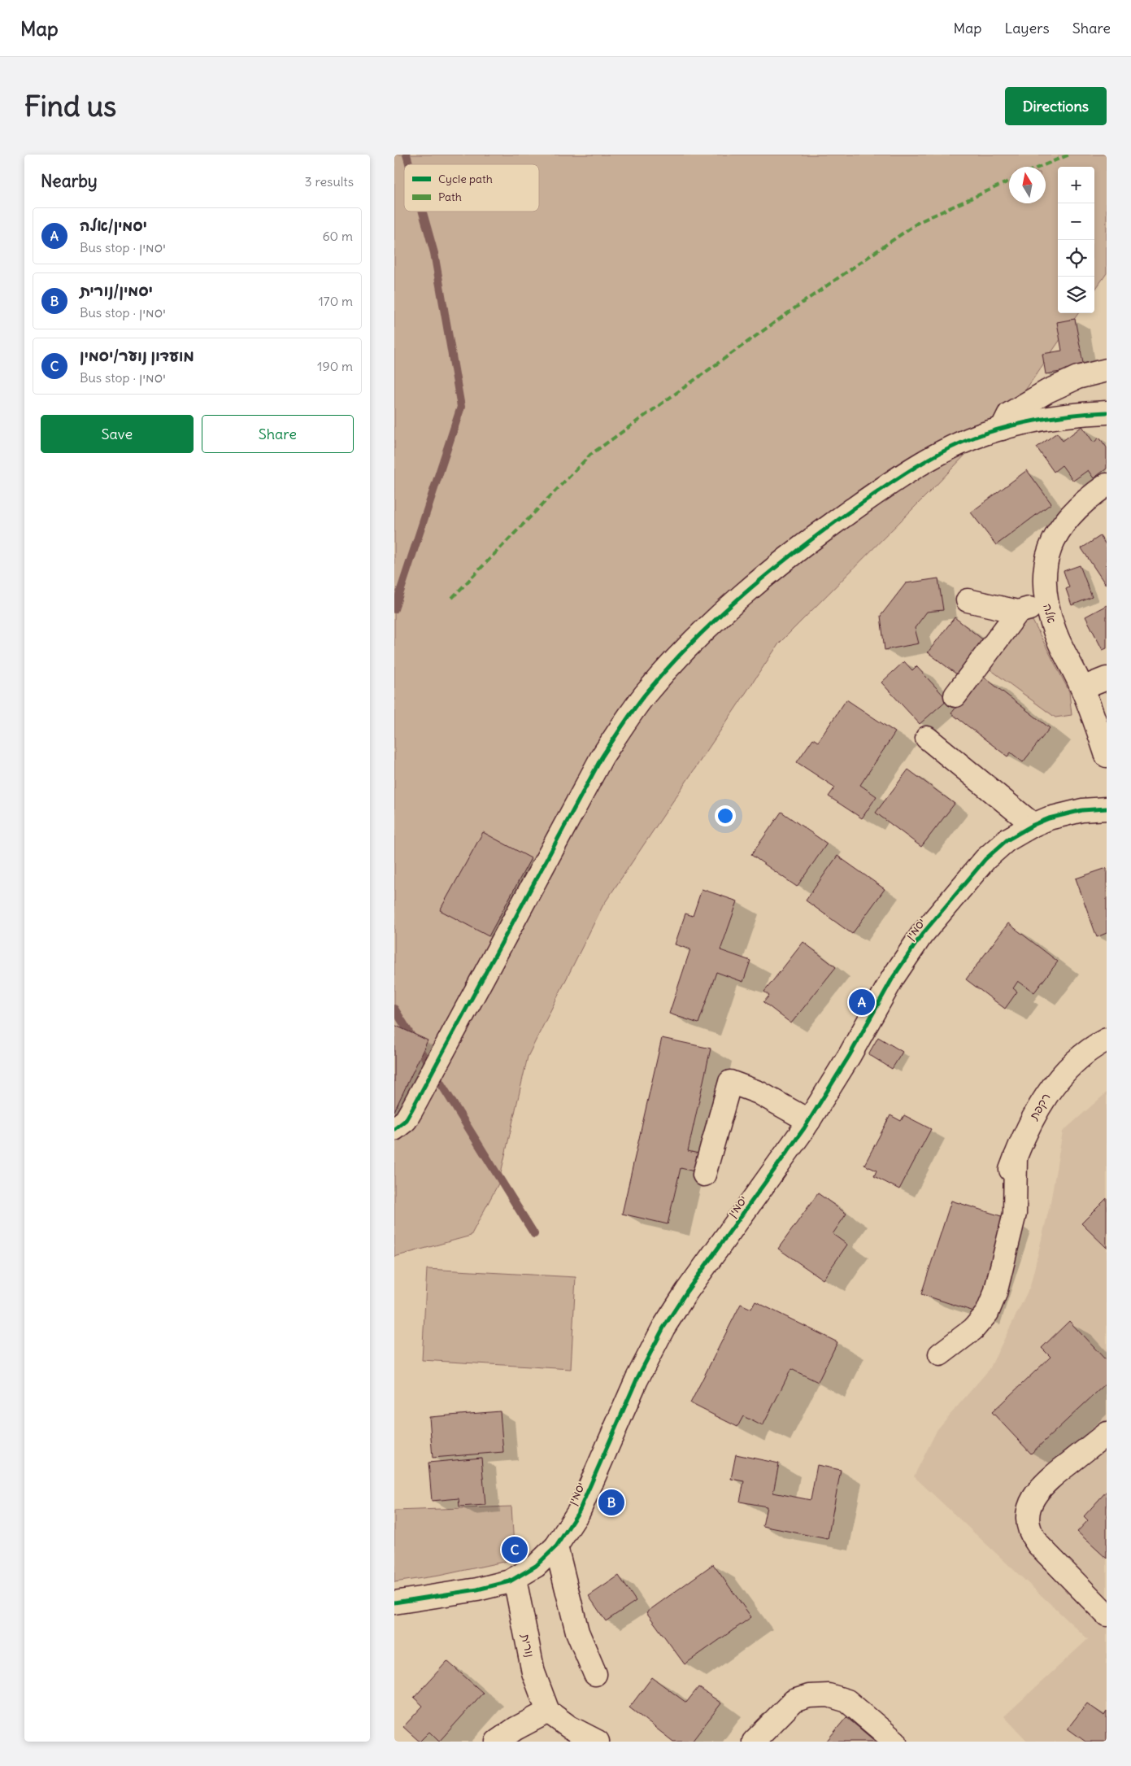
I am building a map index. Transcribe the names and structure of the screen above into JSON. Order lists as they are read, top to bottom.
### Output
{
  "streets": {
    "street": [
      "אלה",
      "יסמין",
      "רקפת",
      "נורית"
    ]
  },
  "crossings": [
    ["יסמין", "נורית"]
  ],
  "legend": ["Cycle path", "Path"],
  "north": "top",
  "page": {
    "header": "Map",
    "nav": ["Map", "Layers", "Share"],
    "buttons": [
      "Directions",
      ["Save", "Share"]
    ],
    "title": "Find us",
    "heading": ["Nearby", "3 results"],
    "map_buttons": ["+", "−"],
    "list": [
      {
        "mark": "A",
        "name": "יסמין/אלה",
        "note": "Bus stop · יסמין",
        "value": "60 m"
      },
      {
        "mark": "B",
        "name": "יסמין/נורית",
        "note": "Bus stop · יסמין",
        "value": "170 m"
      },
      {
        "mark": "C",
        "name": "מועדון נוער/יסמין",
        "note": "Bus stop · יסמין",
        "value": "190 m"
      }
    ],
    "pins": ["A", "B", "C"]
  }
}
